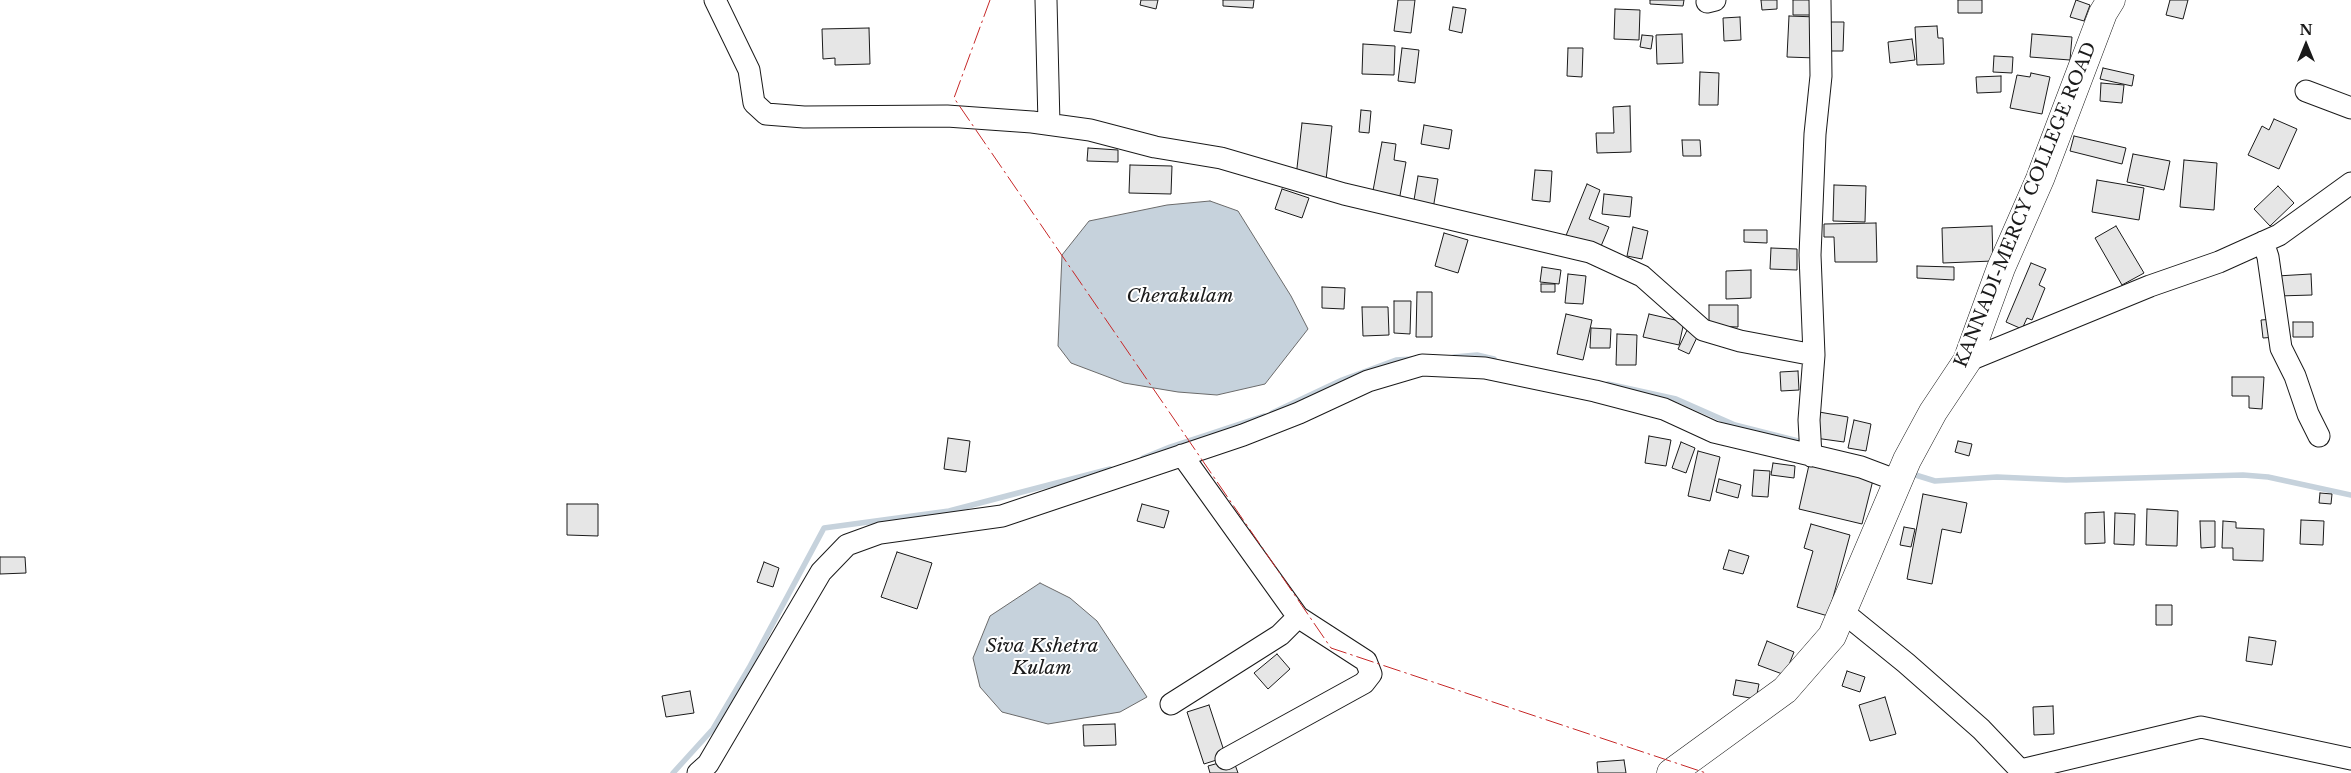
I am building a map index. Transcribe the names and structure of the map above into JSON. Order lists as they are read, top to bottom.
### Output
{
  "streets": {
    "main road": ["KANNADI-MERCY COLLEGE ROAD"]
  },
  "water": ["Cherakulam", "Siva Kshetra Kulam"],
  "north": "top"
}
